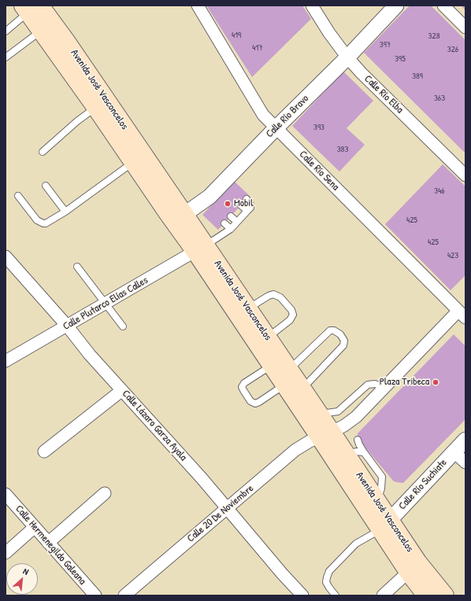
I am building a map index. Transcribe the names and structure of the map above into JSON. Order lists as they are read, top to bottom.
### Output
{
  "streets": {
    "main road": ["Avenida José Vasconcelos"],
    "street": [
      "Calle Río Elba",
      "Calle Río Bravo",
      "Calle Río Sena",
      "Calle Plutarco Elías Calles",
      "Calle Lázaro Garza Ayala",
      "Calle Río Suchiate",
      "Calle 20 De Noviembre",
      "Calle Hermenegildo Galeana"
    ]
  },
  "crossings": [
    ["Avenida José Vasconcelos", "Calle Río Bravo"],
    ["Avenida José Vasconcelos", "Calle Plutarco Elías Calles"],
    ["Avenida José Vasconcelos", "Calle Río Suchiate"],
    ["Avenida José Vasconcelos", "Calle 20 De Noviembre"],
    ["Calle Río Elba", "Calle Río Bravo"],
    ["Calle Río Bravo", "Calle Río Sena"],
    ["Calle Río Sena", "Calle 20 De Noviembre"],
    ["Calle Plutarco Elías Calles", "Calle Lázaro Garza Ayala"],
    ["Calle Lázaro Garza Ayala", "Calle 20 De Noviembre"]
  ],
  "places": ["Mobil", "Plaza Tribeca"],
  "house_numbers": [
    "419",
    "328",
    "397",
    "417",
    "326",
    "395",
    "389",
    "363",
    "393",
    "383",
    "346",
    "425",
    "425",
    "423"
  ],
  "north": "top right"
}
